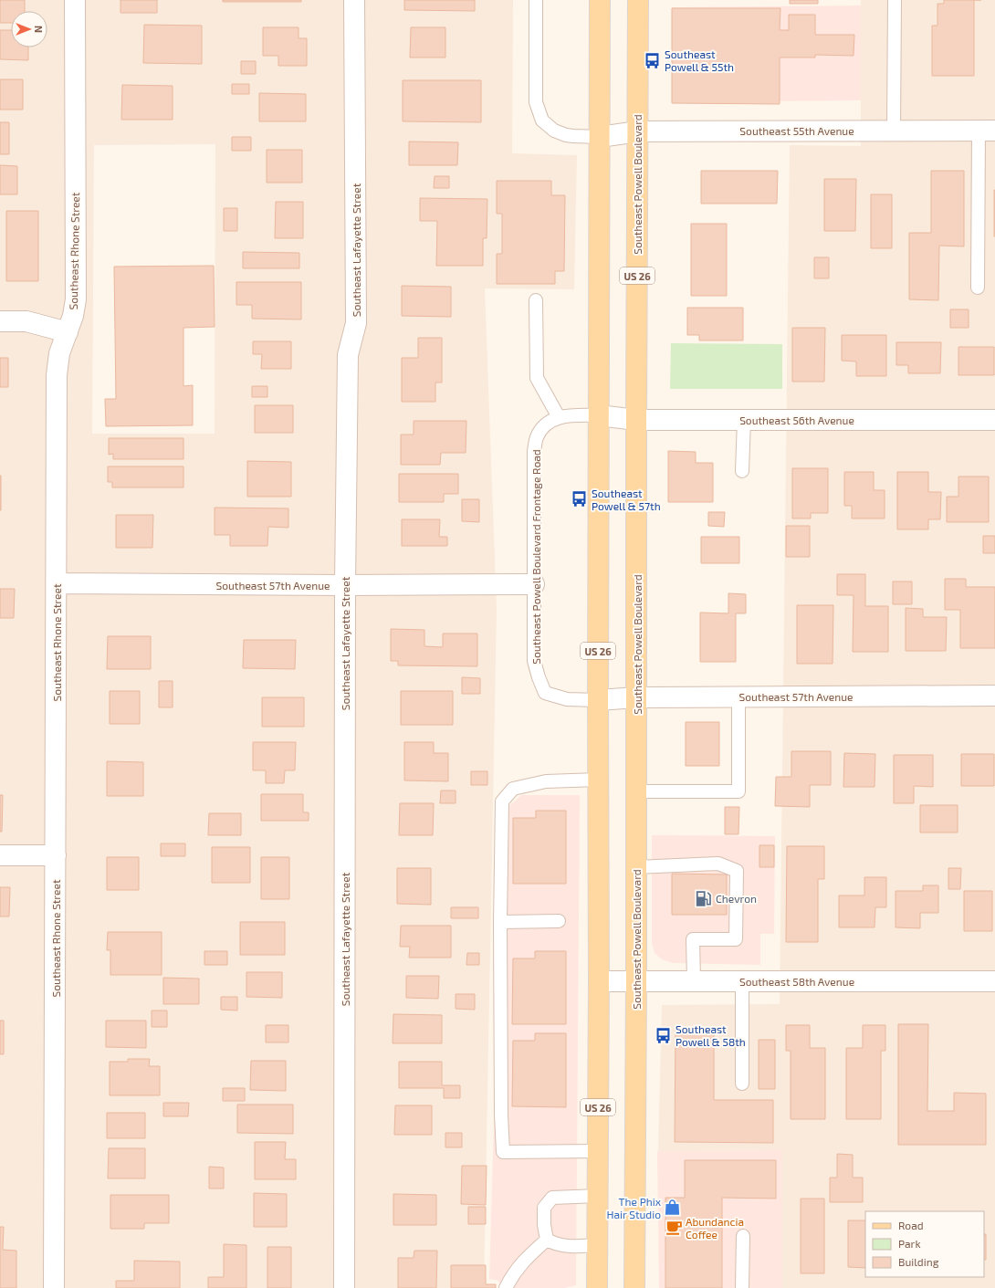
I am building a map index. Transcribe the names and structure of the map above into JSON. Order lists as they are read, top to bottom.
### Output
{
  "streets": {
    "main road": ["Southeast Powell Boulevard", "US 26"],
    "street": [
      "Southeast 55th Avenue",
      "Southeast Lafayette Street",
      "Southeast Rhone Street",
      "Southeast 56th Avenue",
      "Southeast 57th Avenue",
      "Southeast 58th Avenue"
    ],
    "lane": ["Southeast Powell Boulevard Frontage Road"]
  },
  "crossings": [
    ["Southeast 55th Avenue", "Southeast Powell Boulevard"],
    ["Southeast 55th Avenue", "US 26"],
    ["Southeast Powell Boulevard", "Southeast 56th Avenue"],
    ["Southeast Powell Boulevard", "Southeast 57th Avenue"],
    ["Southeast Powell Boulevard", "Southeast 58th Avenue"],
    ["Southeast Lafayette Street", "Southeast 57th Avenue"],
    ["Southeast Rhone Street", "Southeast 57th Avenue"],
    ["US 26", "Southeast 56th Avenue"],
    ["US 26", "Southeast Powell Boulevard Frontage Road"],
    ["US 26", "Southeast 57th Avenue"],
    ["US 26", "Southeast 58th Avenue"],
    ["Southeast 56th Avenue", "Southeast Powell Boulevard Frontage Road"],
    ["Southeast Powell Boulevard Frontage Road", "Southeast 57th Avenue"]
  ],
  "places": {
    "bus stop": ["Southeast Powell & 55th", "Southeast Powell & 57th", "Southeast Powell & 58th"],
    "fuel station": ["Chevron"],
    "shop": ["The Phix Hair Studio"],
    "cafe": ["Abundancia Coffee"]
  },
  "legend": ["Road", "Park", "Building"],
  "north": "right"
}
